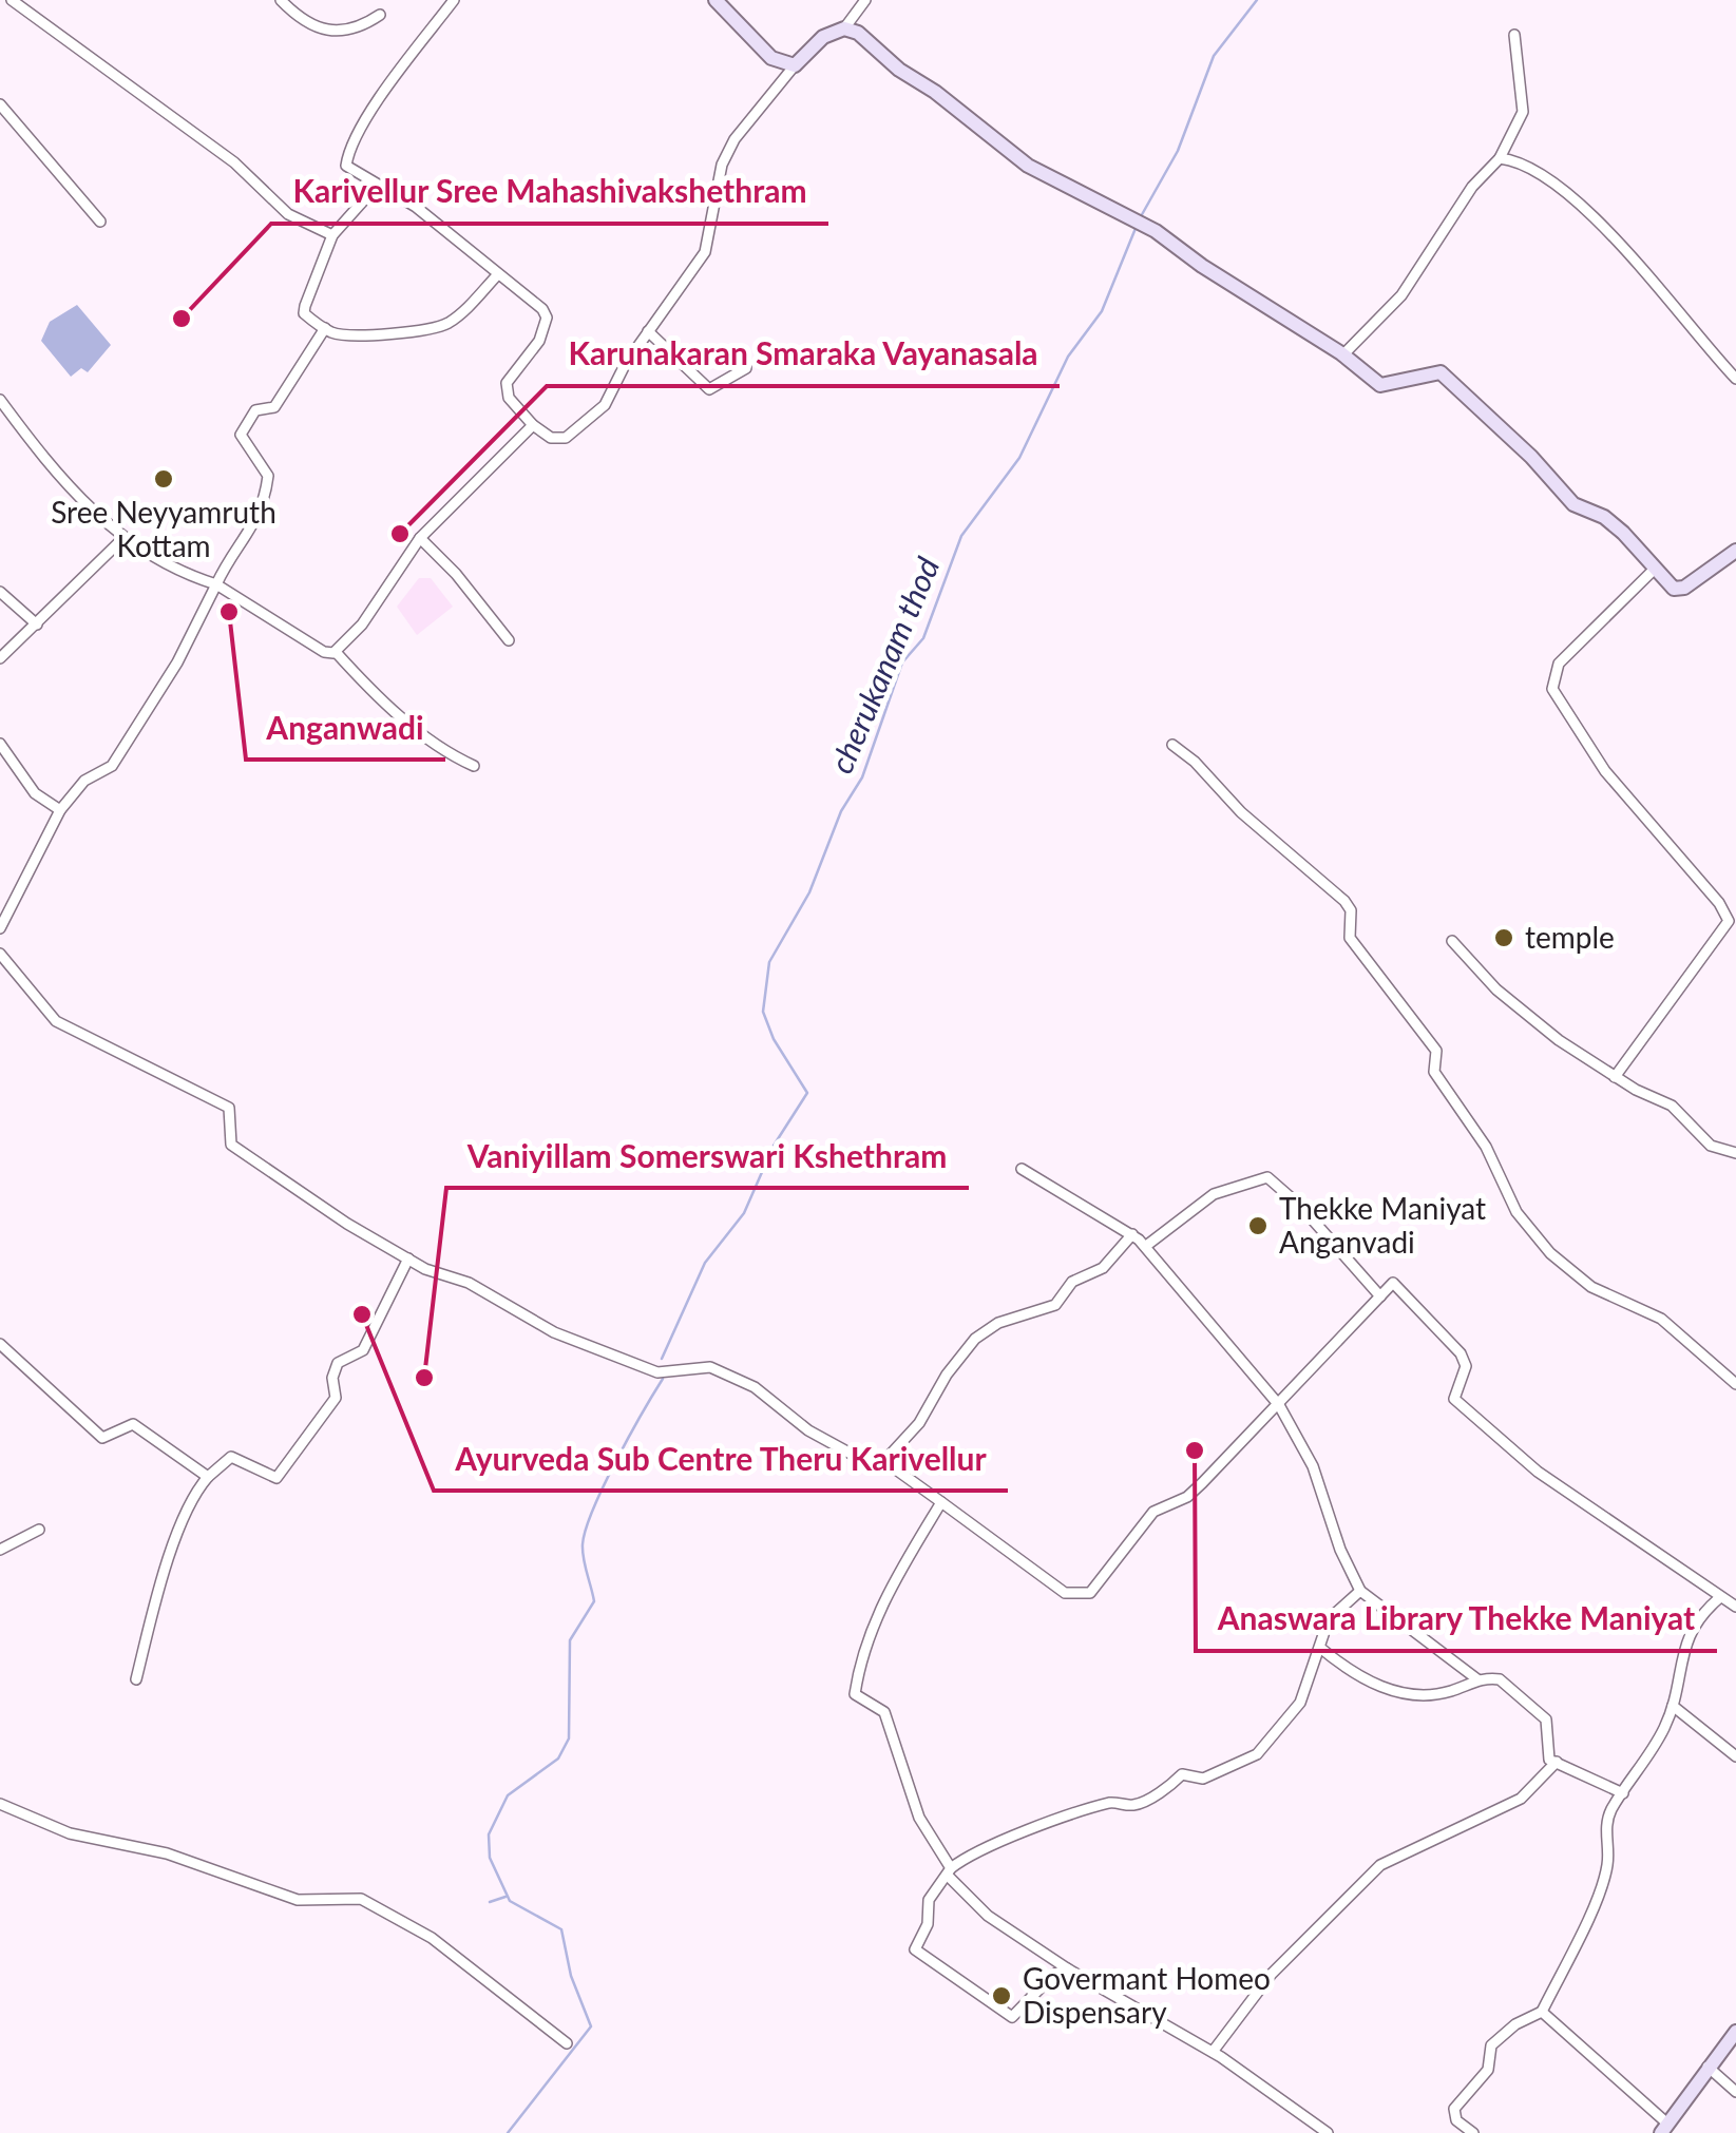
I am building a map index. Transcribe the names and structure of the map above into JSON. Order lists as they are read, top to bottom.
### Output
{
  "water": ["cherukanam thod"],
  "places": [
    "Karivellur Sree Mahashivakshethram",
    "Sree Neyyamruth Kottam",
    "Karunakaran Smaraka Vayanasala",
    "Anganwadi",
    "temple",
    "Thekke Maniyat Anganvadi",
    "Ayurveda Sub Centre Theru Karivellur",
    "Vaniyillam Somerswari Kshethram",
    "Anaswara Library Thekke Maniyat",
    "Govermant Homeo Dispensary"
  ]
}
